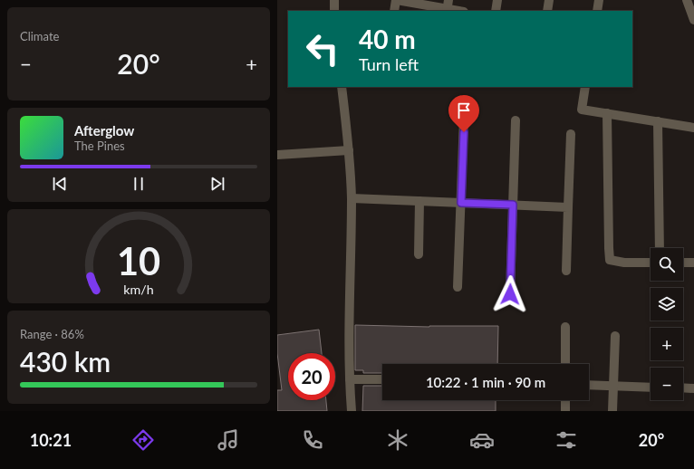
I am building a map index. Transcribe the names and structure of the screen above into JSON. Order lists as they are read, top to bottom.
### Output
{
  "page": {
    "tile": [
      "Climate",
      ["Range · 86%", "430 km"]
    ],
    "turn": ["40 m", "Turn left"],
    "heat": ["−", "20°", "+"],
    "song": ["Afterglow", "The Pines"],
    "map_buttons": ["+", "−"],
    "limit": "20",
    "trip": "10:22 · 1 min · 90 m",
    "tabs": ["10:21", "20°"],
    "gauge": ["10", "km/h"]
  }
}
